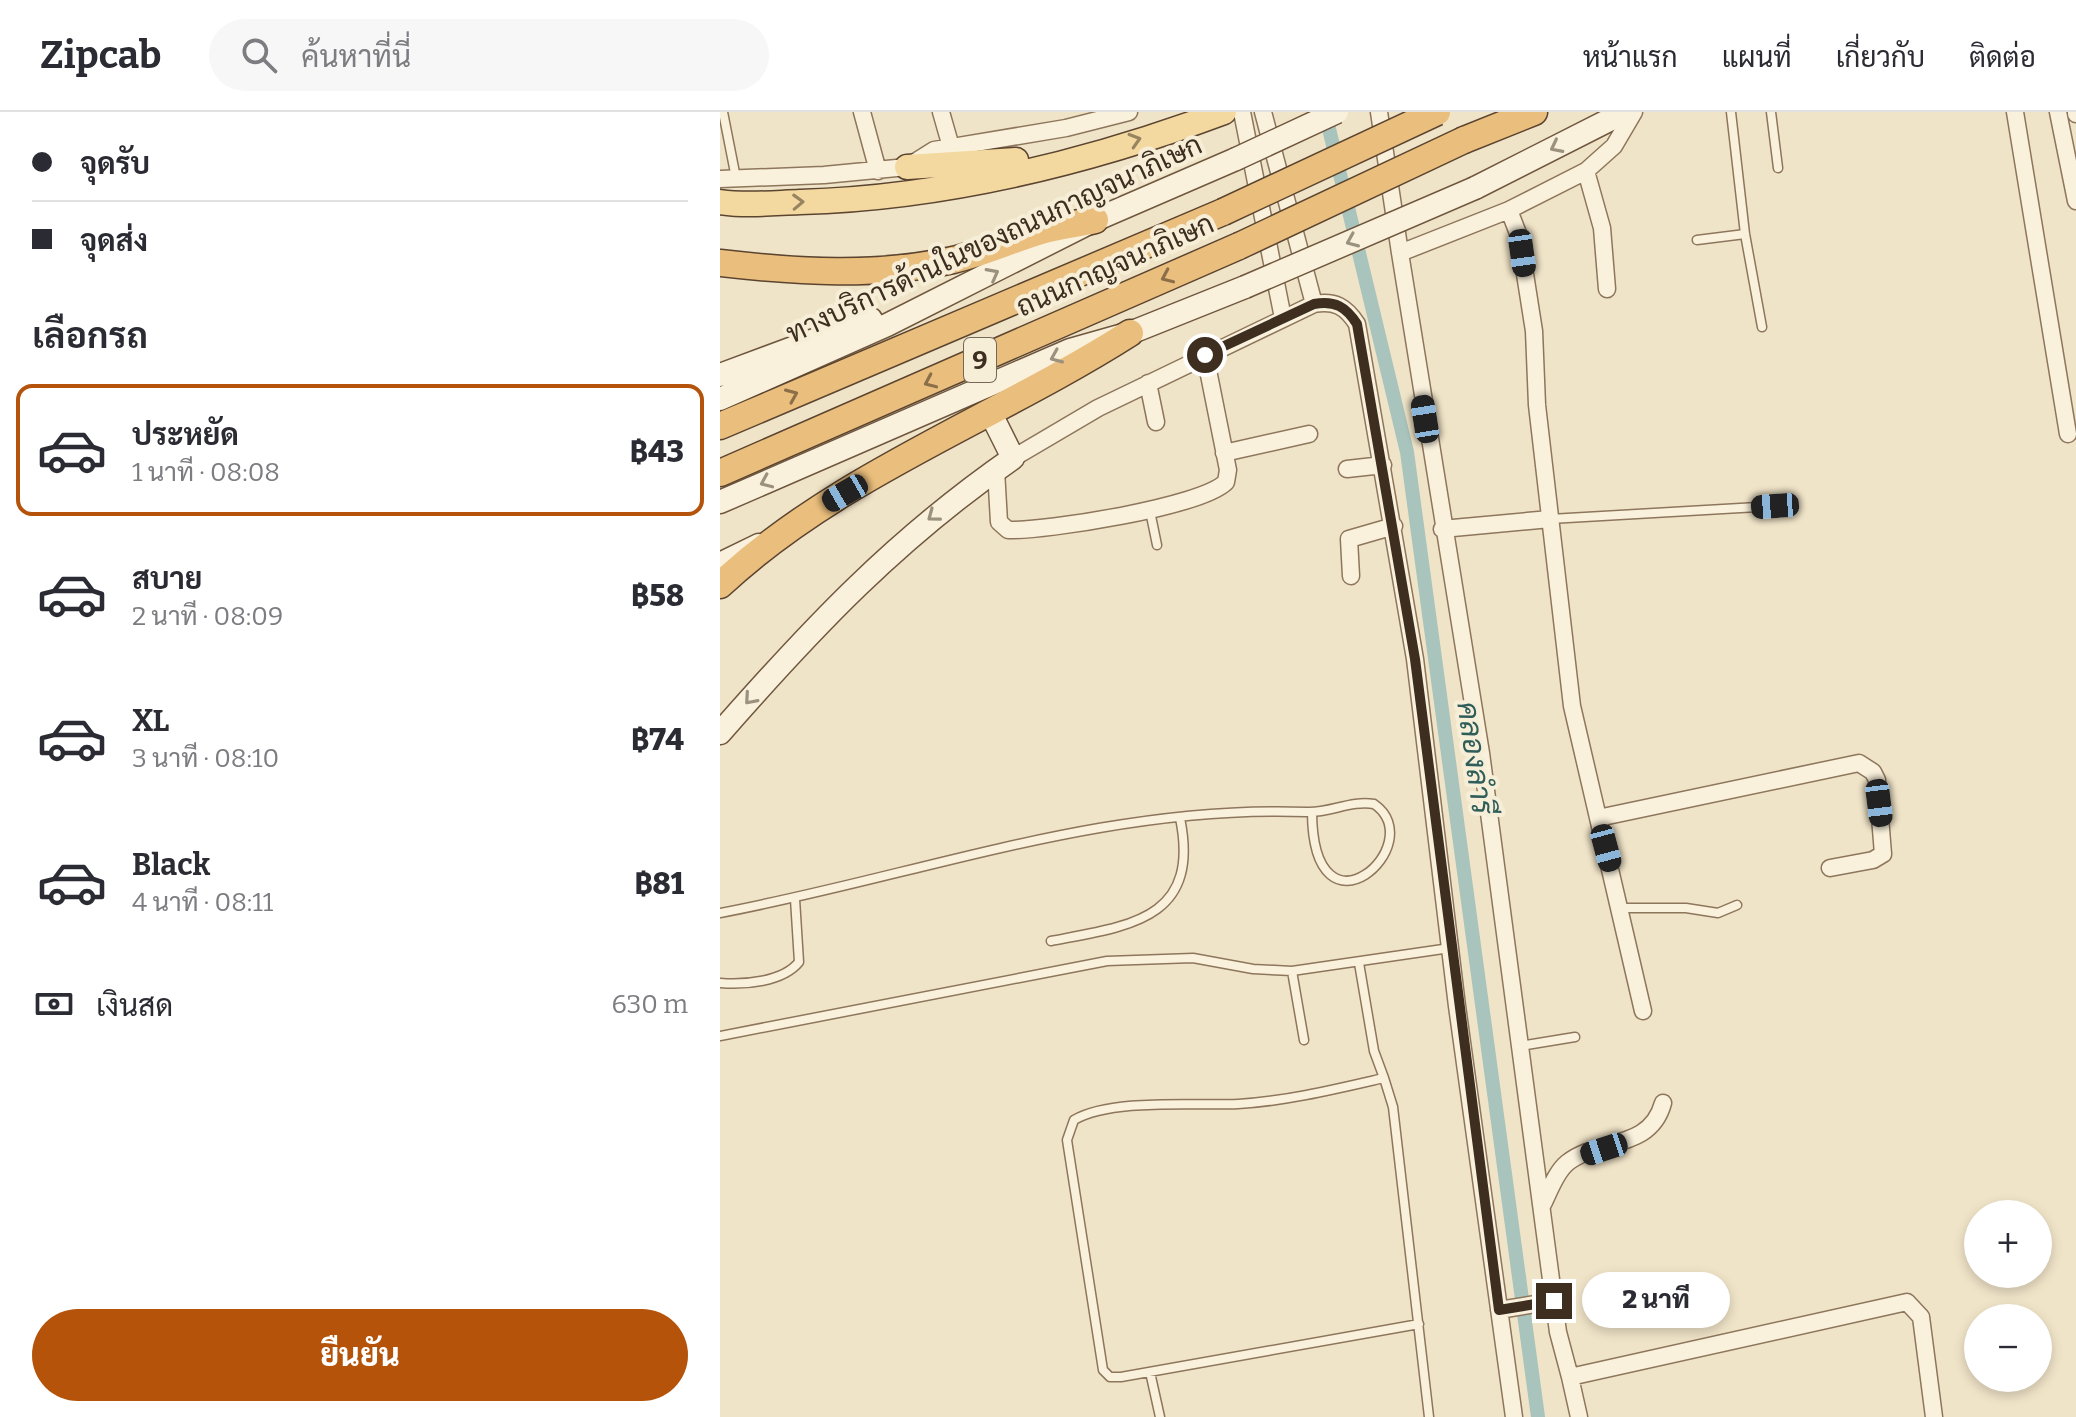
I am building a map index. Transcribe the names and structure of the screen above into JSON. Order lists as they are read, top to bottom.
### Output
{
  "streets": {
    "highway": ["ถนนกาญจนาภิเษก", "9"],
    "main road": ["ทางบริการด้านในของถนนกาญจนาภิเษก"]
  },
  "water": ["คลองลำรี"],
  "page": {
    "header": "Zipcab",
    "search": "ค้นหาที่นี่",
    "nav": [
      "หน้าแรก",
      "แผนที่",
      "เกี่ยวกับ",
      "ติดต่อ"
    ],
    "banner": ["จุดรับ", "จุดส่ง"],
    "heading": "เลือกรถ",
    "list": [
      {
        "name": "ประหยัด",
        "note": "1 นาที · 08:08",
        "value": "฿43"
      },
      {
        "name": "สบาย",
        "note": "2 นาที · 08:09",
        "value": "฿58"
      },
      {
        "name": "XL",
        "note": "3 นาที · 08:10",
        "value": "฿74"
      },
      {
        "name": "Black",
        "note": "4 นาที · 08:11",
        "value": "฿81"
      }
    ],
    "pay": ["เงินสด", "630 m"],
    "map_buttons": ["+", "−"],
    "bubble": "2 นาที",
    "buttons": "ยืนยัน"
  }
}
